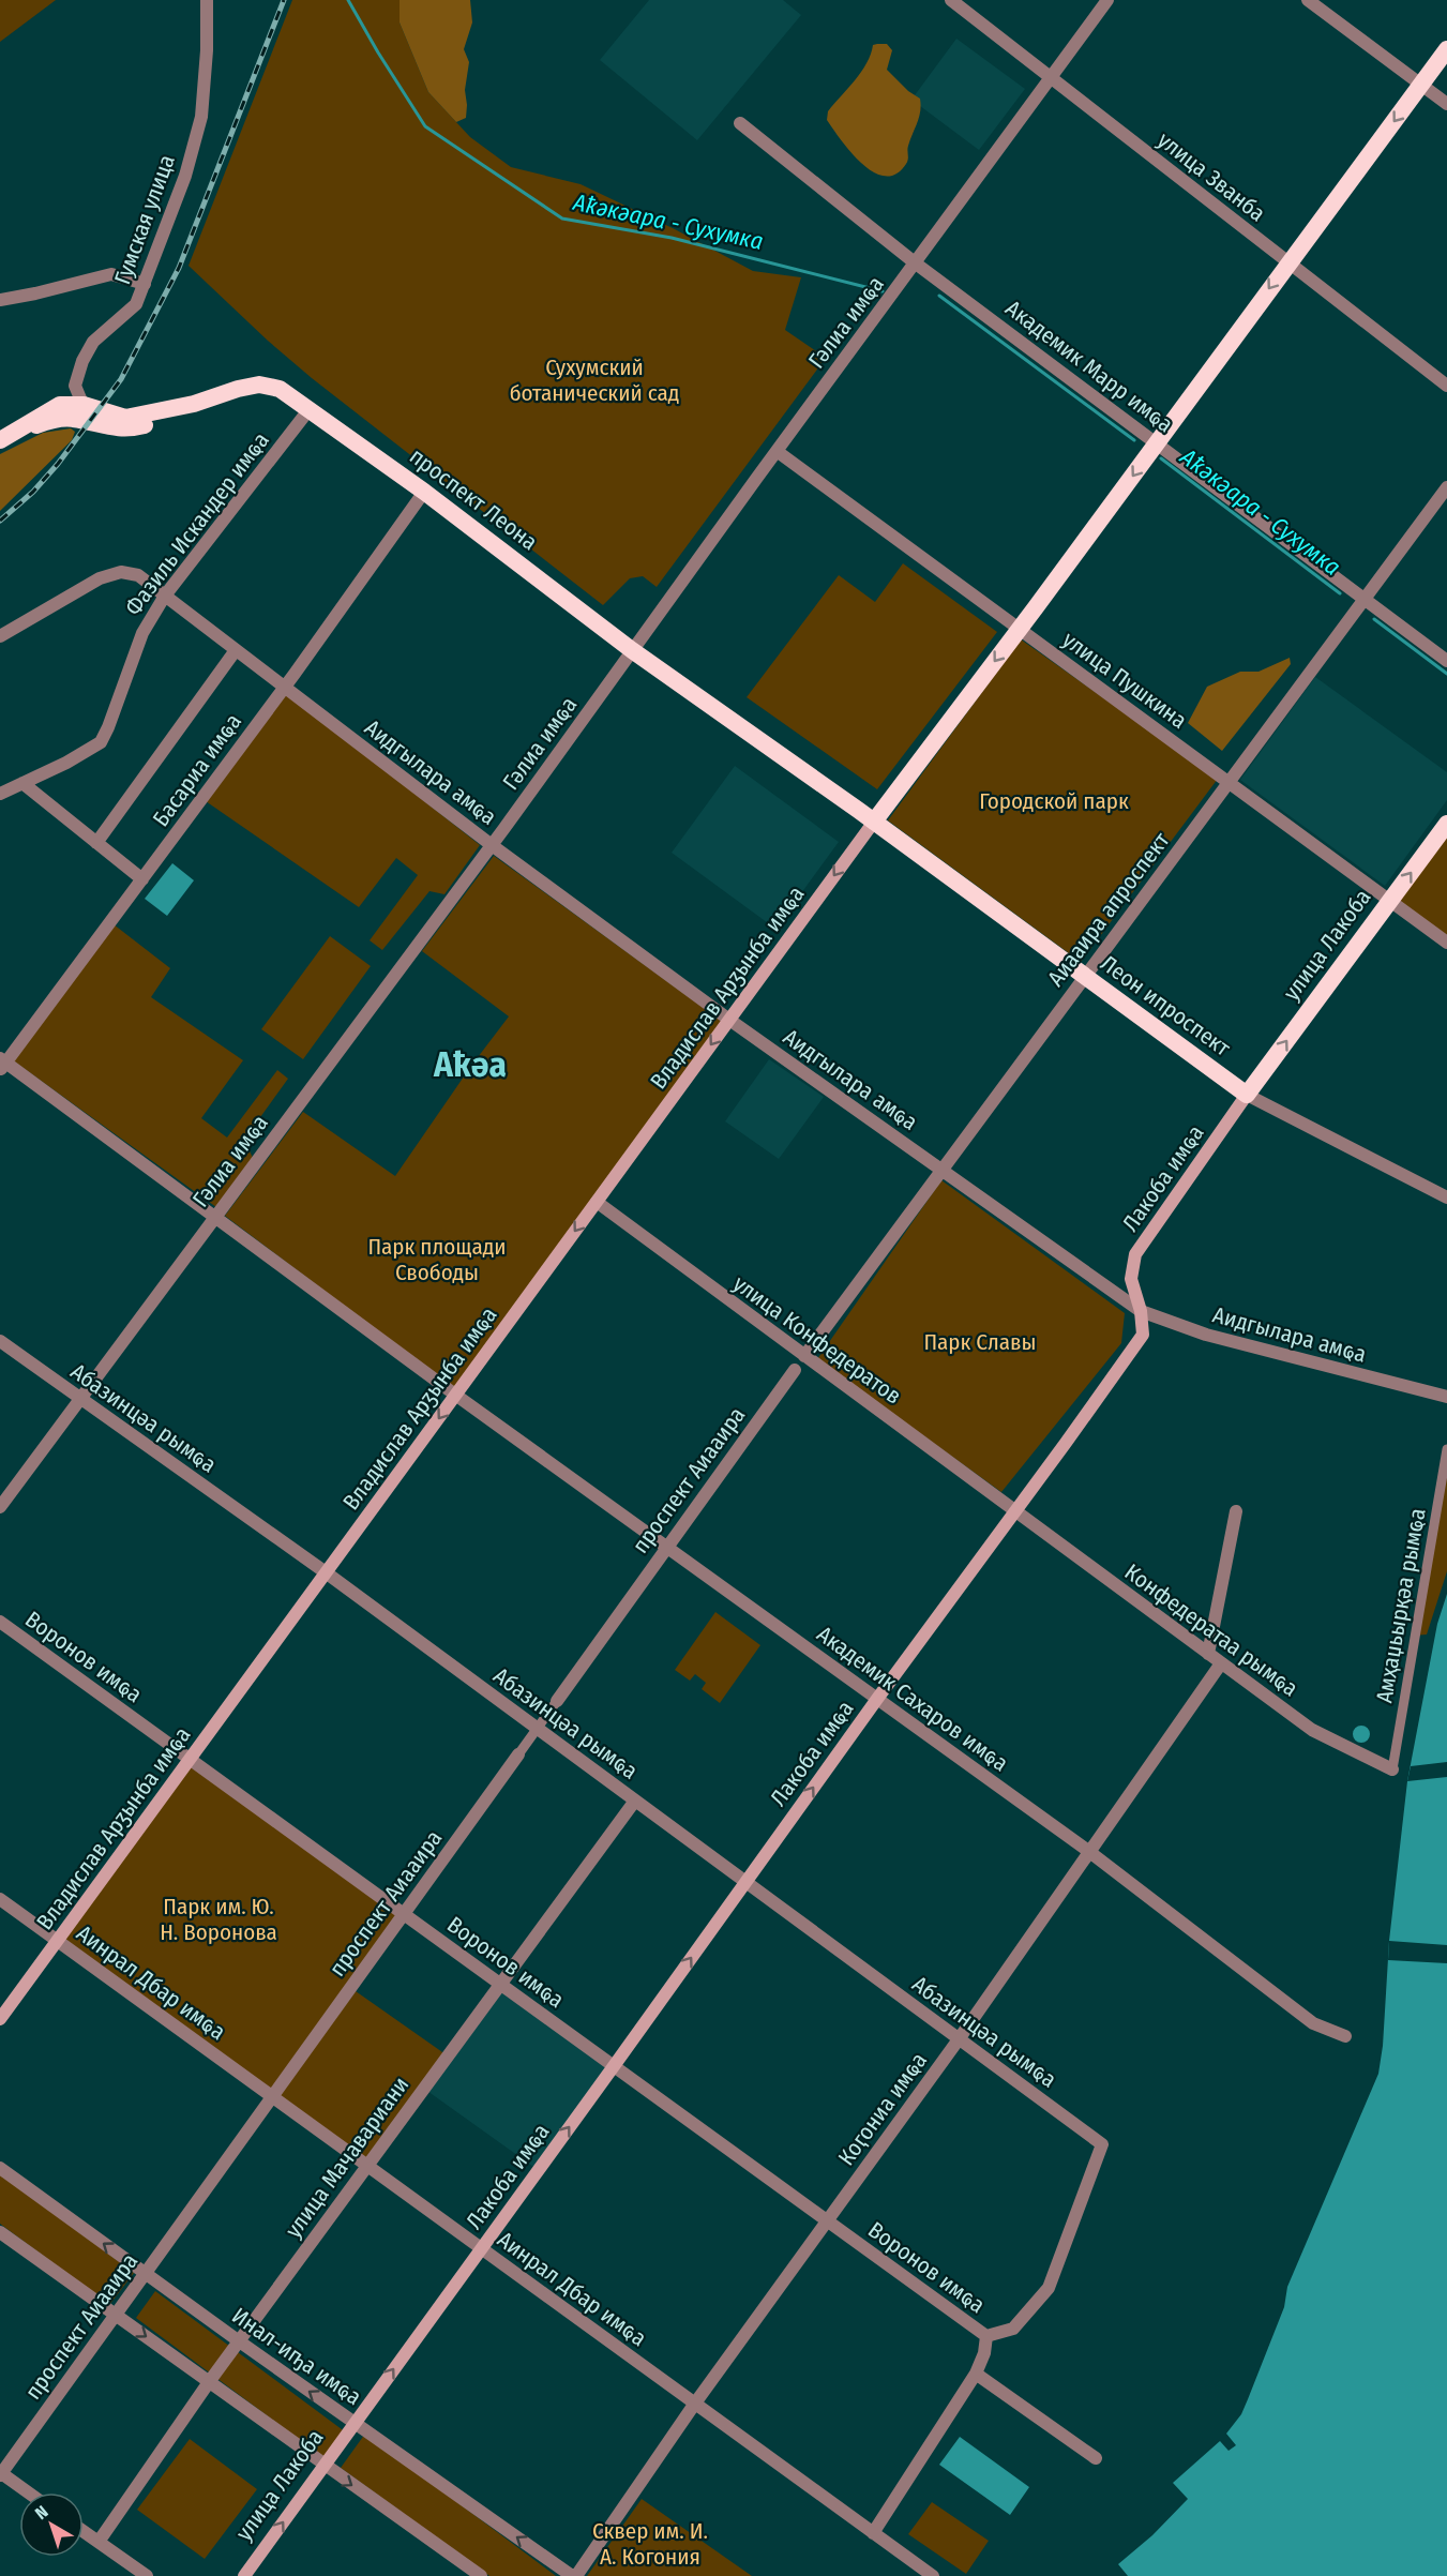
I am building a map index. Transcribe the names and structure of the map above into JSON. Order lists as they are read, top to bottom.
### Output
{
  "streets": {
    "highway": ["проспект Леона", "улица Лакоба", "Леон ипроспект"],
    "main road": ["Владислав Арӡынба имҩа", "Лакоба имҩа"],
    "street": [
      "улица Званба",
      "Гумская улица",
      "Гәлиа имҩа",
      "Академик Марр имҩа",
      "Фазиль Искандер имҩа",
      "улица Пушкина",
      "Басариа имҩа",
      "Аидгылара амҩа",
      "Аиааира апроспект",
      "улица Конфедератов",
      "Абазинцәа рымҩа",
      "проспект Аиааира",
      "Амҳаџьырқәа рымҩа",
      "Конфедератаа рымҩа",
      "Воронов имҩа",
      "Академик Сахаров имҩа",
      "Аинрал Дбар имҩа",
      "Коӷониа имҩа",
      "улица Мачавариани",
      "Инал-иҧа имҩа"
    ]
  },
  "crossings": [
    ["улица Званба", "Гәлиа имҩа"],
    ["Гумская улица", "проспект Леона"],
    ["Гәлиа имҩа", "Академик Марр имҩа"],
    ["Гәлиа имҩа", "проспект Леона"],
    ["Гәлиа имҩа", "улица Пушкина"],
    ["Гәлиа имҩа", "Аидгылара амҩа"],
    ["Гәлиа имҩа", "Абазинцәа рымҩа"],
    ["Гәлиа имҩа", "Академик Сахаров имҩа"],
    ["Академик Марр имҩа", "Аиааира апроспект"],
    ["проспект Леона", "Фазиль Искандер имҩа"],
    ["проспект Леона", "Басариа имҩа"],
    ["проспект Леона", "Владислав Арӡынба имҩа"],
    ["проспект Леона", "Леон ипроспект"],
    ["Фазиль Искандер имҩа", "Аидгылара амҩа"],
    ["улица Пушкина", "Аиааира апроспект"],
    ["улица Пушкина", "улица Лакоба"],
    ["Басариа имҩа", "Аидгылара амҩа"],
    ["Басариа имҩа", "Академик Сахаров имҩа"],
    ["Аидгылара амҩа", "Аиааира апроспект"],
    ["Аидгылара амҩа", "Владислав Арӡынба имҩа"],
    ["Аидгылара амҩа", "Лакоба имҩа"],
    ["Аиааира апроспект", "Леон ипроспект"],
    ["Аиааира апроспект", "улица Конфедератов"],
    ["Аиааира апроспект", "проспект Аиааира"],
    ["улица Лакоба", "Леон ипроспект"],
    ["улица Лакоба", "Лакоба имҩа"],
    ["улица Лакоба", "Инал-иҧа имҩа"],
    ["Владислав Арӡынба имҩа", "Леон ипроспект"],
    ["Владислав Арӡынба имҩа", "улица Конфедератов"],
    ["Владислав Арӡынба имҩа", "Абазинцәа рымҩа"],
    ["Владислав Арӡынба имҩа", "Воронов имҩа"],
    ["Владислав Арӡынба имҩа", "Академик Сахаров имҩа"],
    ["Владислав Арӡынба имҩа", "Аинрал Дбар имҩа"],
    ["Леон ипроспект", "Лакоба имҩа"],
    ["Лакоба имҩа", "улица Конфедератов"],
    ["Лакоба имҩа", "Абазинцәа рымҩа"],
    ["Лакоба имҩа", "Конфедератаа рымҩа"],
    ["Лакоба имҩа", "Воронов имҩа"],
    ["Лакоба имҩа", "Академик Сахаров имҩа"],
    ["Лакоба имҩа", "Аинрал Дбар имҩа"],
    ["Лакоба имҩа", "Инал-иҧа имҩа"],
    ["улица Конфедератов", "проспект Аиааира"],
    ["улица Конфедератов", "Конфедератаа рымҩа"],
    ["Абазинцәа рымҩа", "проспект Аиааира"],
    ["Абазинцәа рымҩа", "Воронов имҩа"],
    ["Абазинцәа рымҩа", "Коӷониа имҩа"],
    ["Абазинцәа рымҩа", "улица Мачавариани"],
    ["проспект Аиааира", "Воронов имҩа"],
    ["проспект Аиааира", "Академик Сахаров имҩа"],
    ["проспект Аиааира", "Аинрал Дбар имҩа"],
    ["проспект Аиааира", "Инал-иҧа имҩа"],
    ["Амҳаџьырқәа рымҩа", "Конфедератаа рымҩа"],
    ["Конфедератаа рымҩа", "Коӷониа имҩа"],
    ["Воронов имҩа", "Коӷониа имҩа"],
    ["Воронов имҩа", "улица Мачавариани"],
    ["Академик Сахаров имҩа", "Коӷониа имҩа"],
    ["Аинрал Дбар имҩа", "Коӷониа имҩа"],
    ["Аинрал Дбар имҩа", "улица Мачавариани"],
    ["Коӷониа имҩа", "Инал-иҧа имҩа"],
    ["улица Мачавариани", "Инал-иҧа имҩа"]
  ],
  "one_way": ["улица Лакоба", "Владислав Арӡынба имҩа", "Лакоба имҩа"],
  "districts": ["Аҟəа"],
  "water": ["Аҟәкәара - Сухумка"],
  "parks": [
    "Сухумский ботанический сад",
    "Городской парк",
    "Парк площади Свободы",
    "Парк Славы",
    "Парк им. Ю. Н. Воронова",
    "Сквер им. И. А. Когония"
  ],
  "north": "top left"
}
